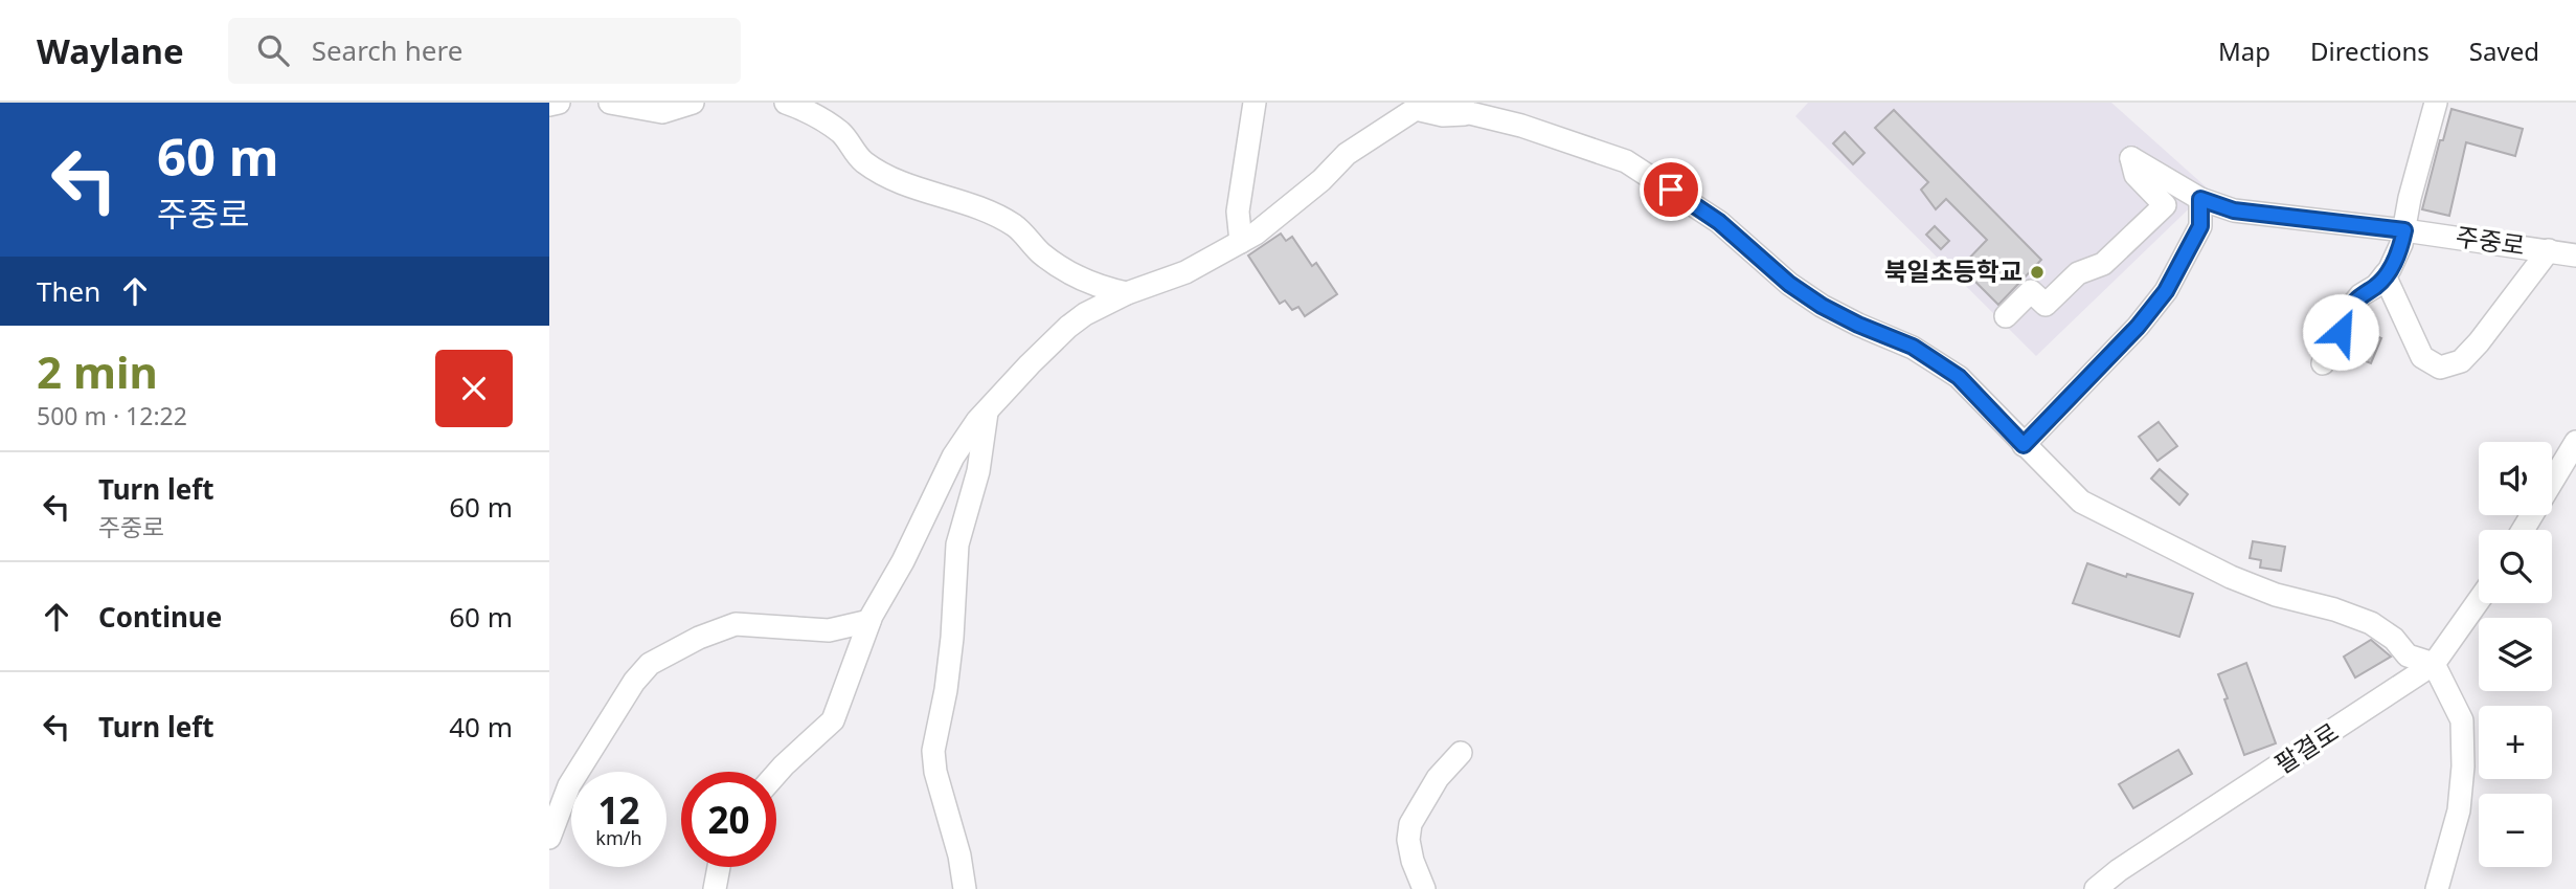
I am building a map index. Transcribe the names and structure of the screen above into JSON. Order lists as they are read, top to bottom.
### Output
{
  "streets": {
    "street": ["주중로", "팔결로"]
  },
  "places": ["북일초등학교"],
  "page": {
    "header": "Waylane",
    "search": "Search here",
    "nav": ["Map", "Directions", "Saved"],
    "turn": ["60 m", "주중로"],
    "then": "Then",
    "heading": ["2 min", "500 m · 12:22"],
    "map_buttons": ["+", "−"],
    "list": [
      {
        "name": "Turn left",
        "note": "주중로",
        "value": "60 m"
      },
      {
        "name": "Continue",
        "value": "60 m"
      },
      {
        "name": "Turn left",
        "value": "40 m"
      }
    ],
    "speed": "12 km/h",
    "limit": "20"
  }
}
